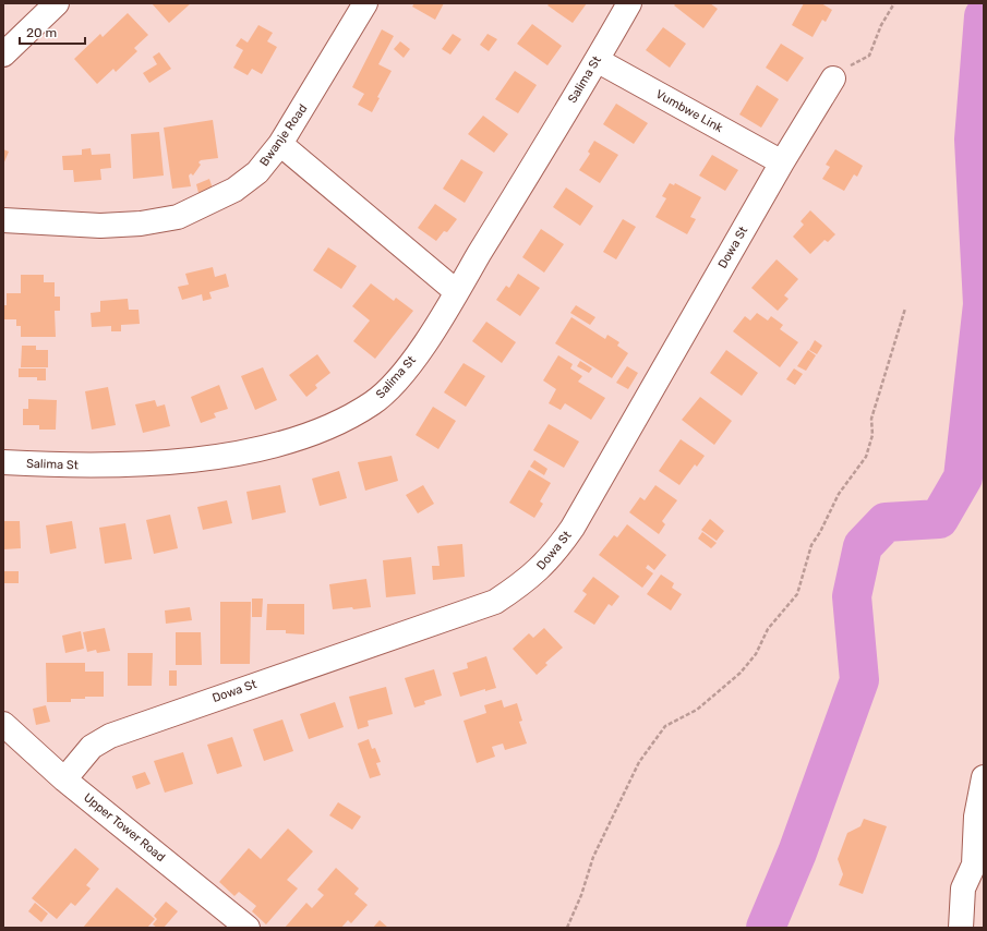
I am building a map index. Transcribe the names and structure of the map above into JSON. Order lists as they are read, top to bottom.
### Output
{
  "streets": {
    "street": [
      "Salima St",
      "Vumbwe Link",
      "Bwanje Road",
      "Dowa St",
      "Upper Tower Road"
    ]
  },
  "crossings": [
    ["Salima St", "Vumbwe Link"],
    ["Vumbwe Link", "Dowa St"],
    ["Dowa St", "Upper Tower Road"]
  ],
  "scale_bar": "20 m"
}
